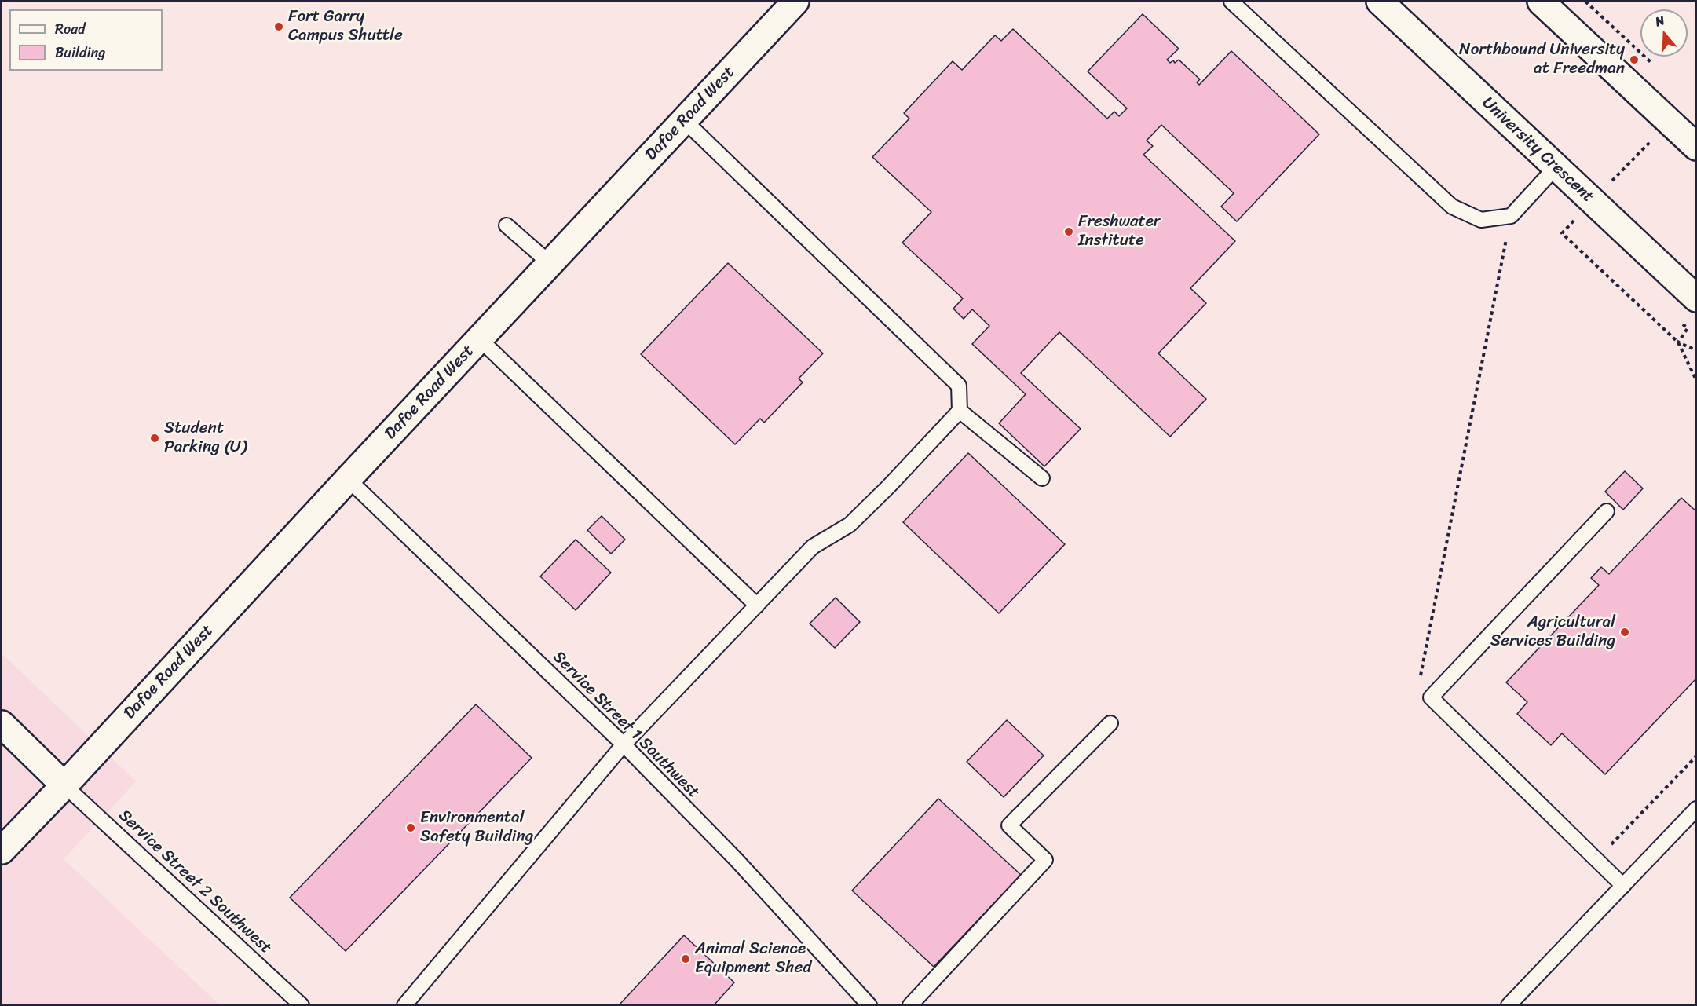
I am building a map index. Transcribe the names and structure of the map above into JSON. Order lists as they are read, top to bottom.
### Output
{
  "streets": {
    "street": ["Dafoe Road West", "University Crescent"],
    "lane": ["Service Street 1 Southwest", "Service Street 2 Southwest"]
  },
  "crossings": [
    ["Dafoe Road West", "Service Street 1 Southwest"],
    ["Dafoe Road West", "Service Street 2 Southwest"]
  ],
  "places": [
    "Fort Garry Campus Shuttle",
    "Northbound University at Freedman",
    "Freshwater Institute",
    "Student Parking (U)",
    "Agricultural Services Building",
    "Environmental Safety Building",
    "Animal Science Equipment Shed"
  ],
  "legend": ["Road", "Building"],
  "north": "top"
}
